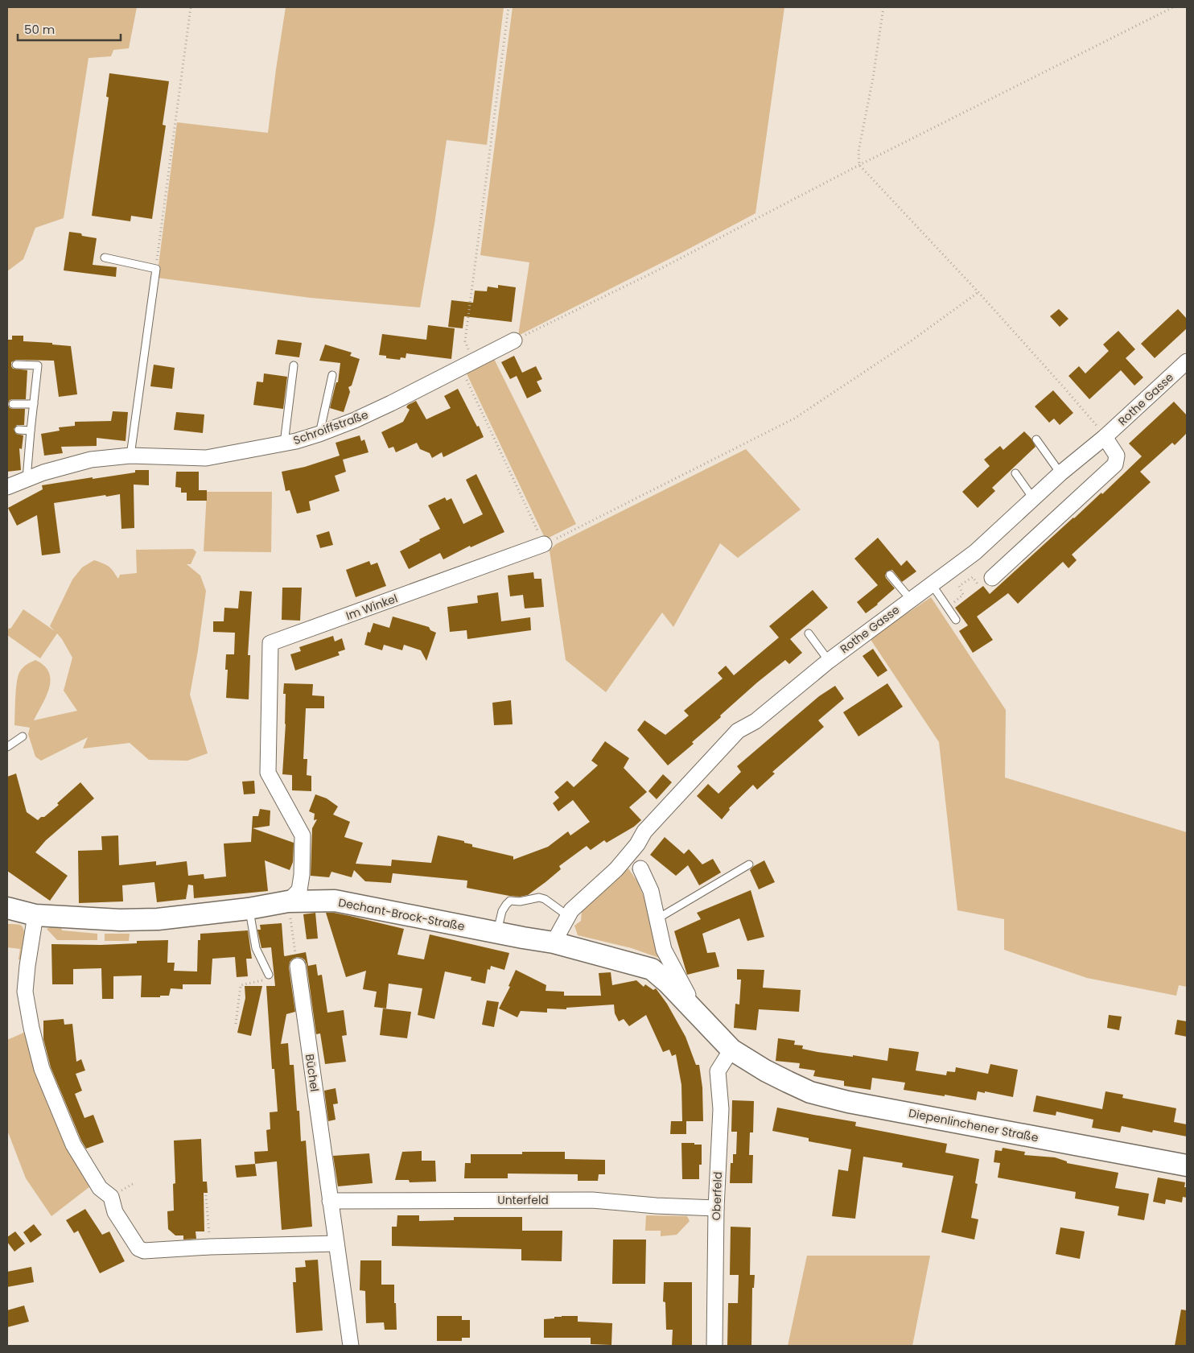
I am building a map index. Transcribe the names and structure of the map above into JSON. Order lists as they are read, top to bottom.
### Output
{
  "streets": {
    "street": [
      "Rothe Gasse",
      "Schroiffstraße",
      "Im Winkel",
      "Dechant-Brock-Straße",
      "Büchel",
      "Diepenlinchener Straße",
      "Oberfeld",
      "Unterfeld"
    ]
  },
  "crossings": [
    ["Im Winkel", "Dechant-Brock-Straße"],
    ["Dechant-Brock-Straße", "Diepenlinchener Straße"],
    ["Dechant-Brock-Straße", "Oberfeld"],
    ["Büchel", "Unterfeld"],
    ["Oberfeld", "Unterfeld"]
  ],
  "scale_bar": "50 m"
}
